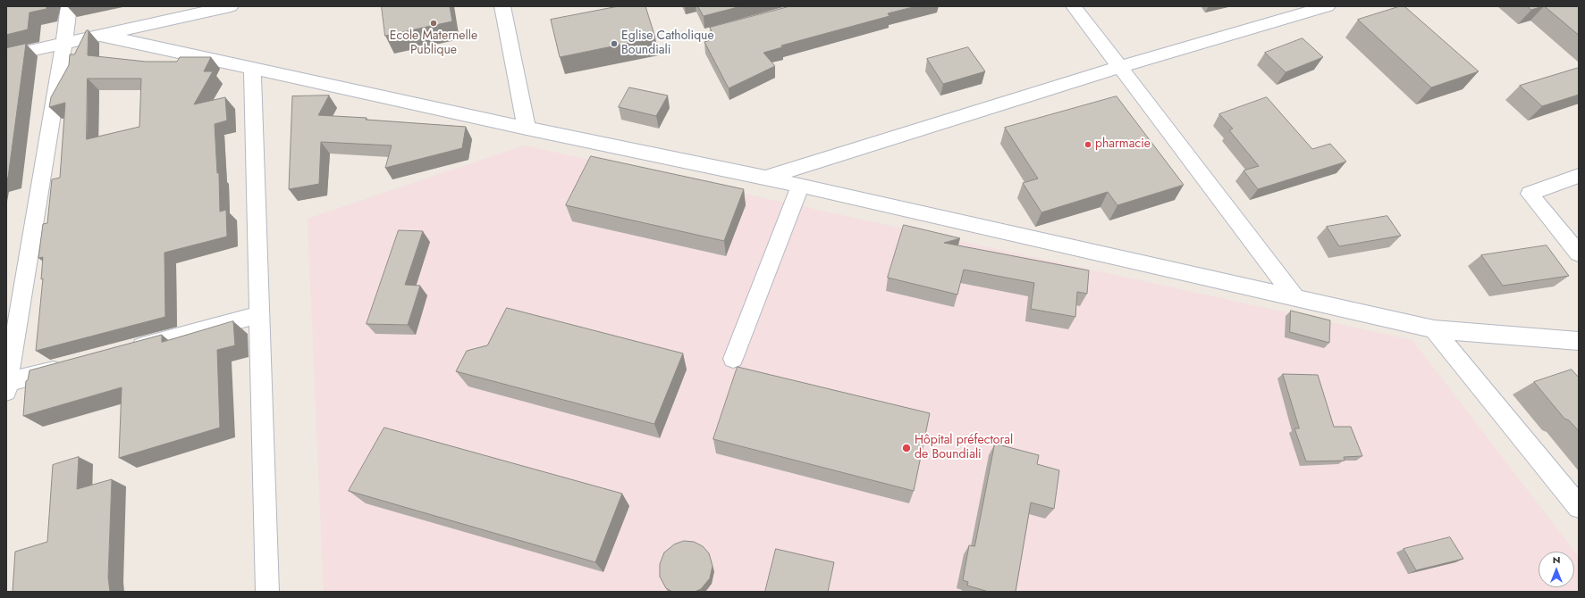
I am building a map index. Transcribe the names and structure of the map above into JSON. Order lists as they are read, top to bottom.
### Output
{
  "places": [
    "Ecole Maternelle Publique",
    "Eglise Catholique Boundiali",
    "pharmacie",
    "Hôpital préfectoral de Boundiali"
  ],
  "north": "top"
}
